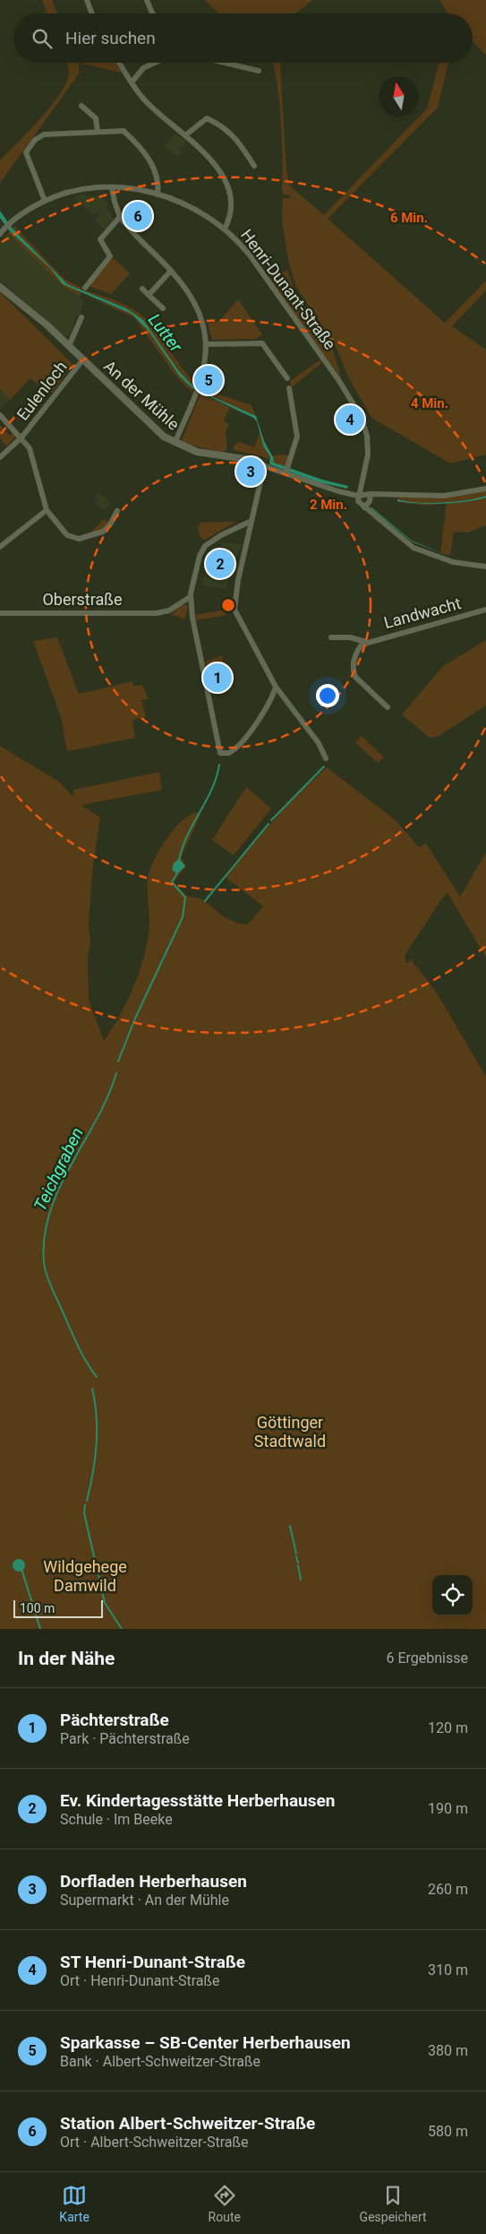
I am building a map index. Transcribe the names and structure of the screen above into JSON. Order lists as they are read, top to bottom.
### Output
{
  "streets": {
    "street": [
      "Henri-Dunant-Straße",
      "Eulenloch",
      "An der Mühle",
      "Oberstraße",
      "Landwacht"
    ]
  },
  "crossings": [
    ["Henri-Dunant-Straße", "An der Mühle"],
    ["Eulenloch", "An der Mühle"]
  ],
  "water": ["Lutter", "Teichgraben"],
  "parks": ["Göttinger Stadtwald", "Wildgehege Damwild"],
  "scale_bar": "100 m",
  "north": "top",
  "page": {
    "search": "Hier suchen",
    "pins": [
      "6",
      "5",
      "4",
      "3",
      "2",
      "1"
    ],
    "scale": "100 m",
    "heading": ["In der Nähe", "6 Ergebnisse"],
    "list": [
      {
        "mark": "1",
        "name": "Pächterstraße",
        "note": "Park · Pächterstraße",
        "value": "120 m"
      },
      {
        "mark": "2",
        "name": "Ev. Kindertagesstätte Herberhausen",
        "note": "Schule · Im Beeke",
        "value": "190 m"
      },
      {
        "mark": "3",
        "name": "Dorfladen Herberhausen",
        "note": "Supermarkt · An der Mühle",
        "value": "260 m"
      },
      {
        "mark": "4",
        "name": "ST Henri-Dunant-Straße",
        "note": "Ort · Henri-Dunant-Straße",
        "value": "310 m"
      },
      {
        "mark": "5",
        "name": "Sparkasse – SB-Center Herberhausen",
        "note": "Bank · Albert-Schweitzer-Straße",
        "value": "380 m"
      },
      {
        "mark": "6",
        "name": "Station Albert-Schweitzer-Straße",
        "note": "Ort · Albert-Schweitzer-Straße",
        "value": "580 m"
      }
    ],
    "nav": ["Karte", "Route", "Gespeichert"]
  },
  "rings": ["6 Min.", "4 Min.", "2 Min."]
}
